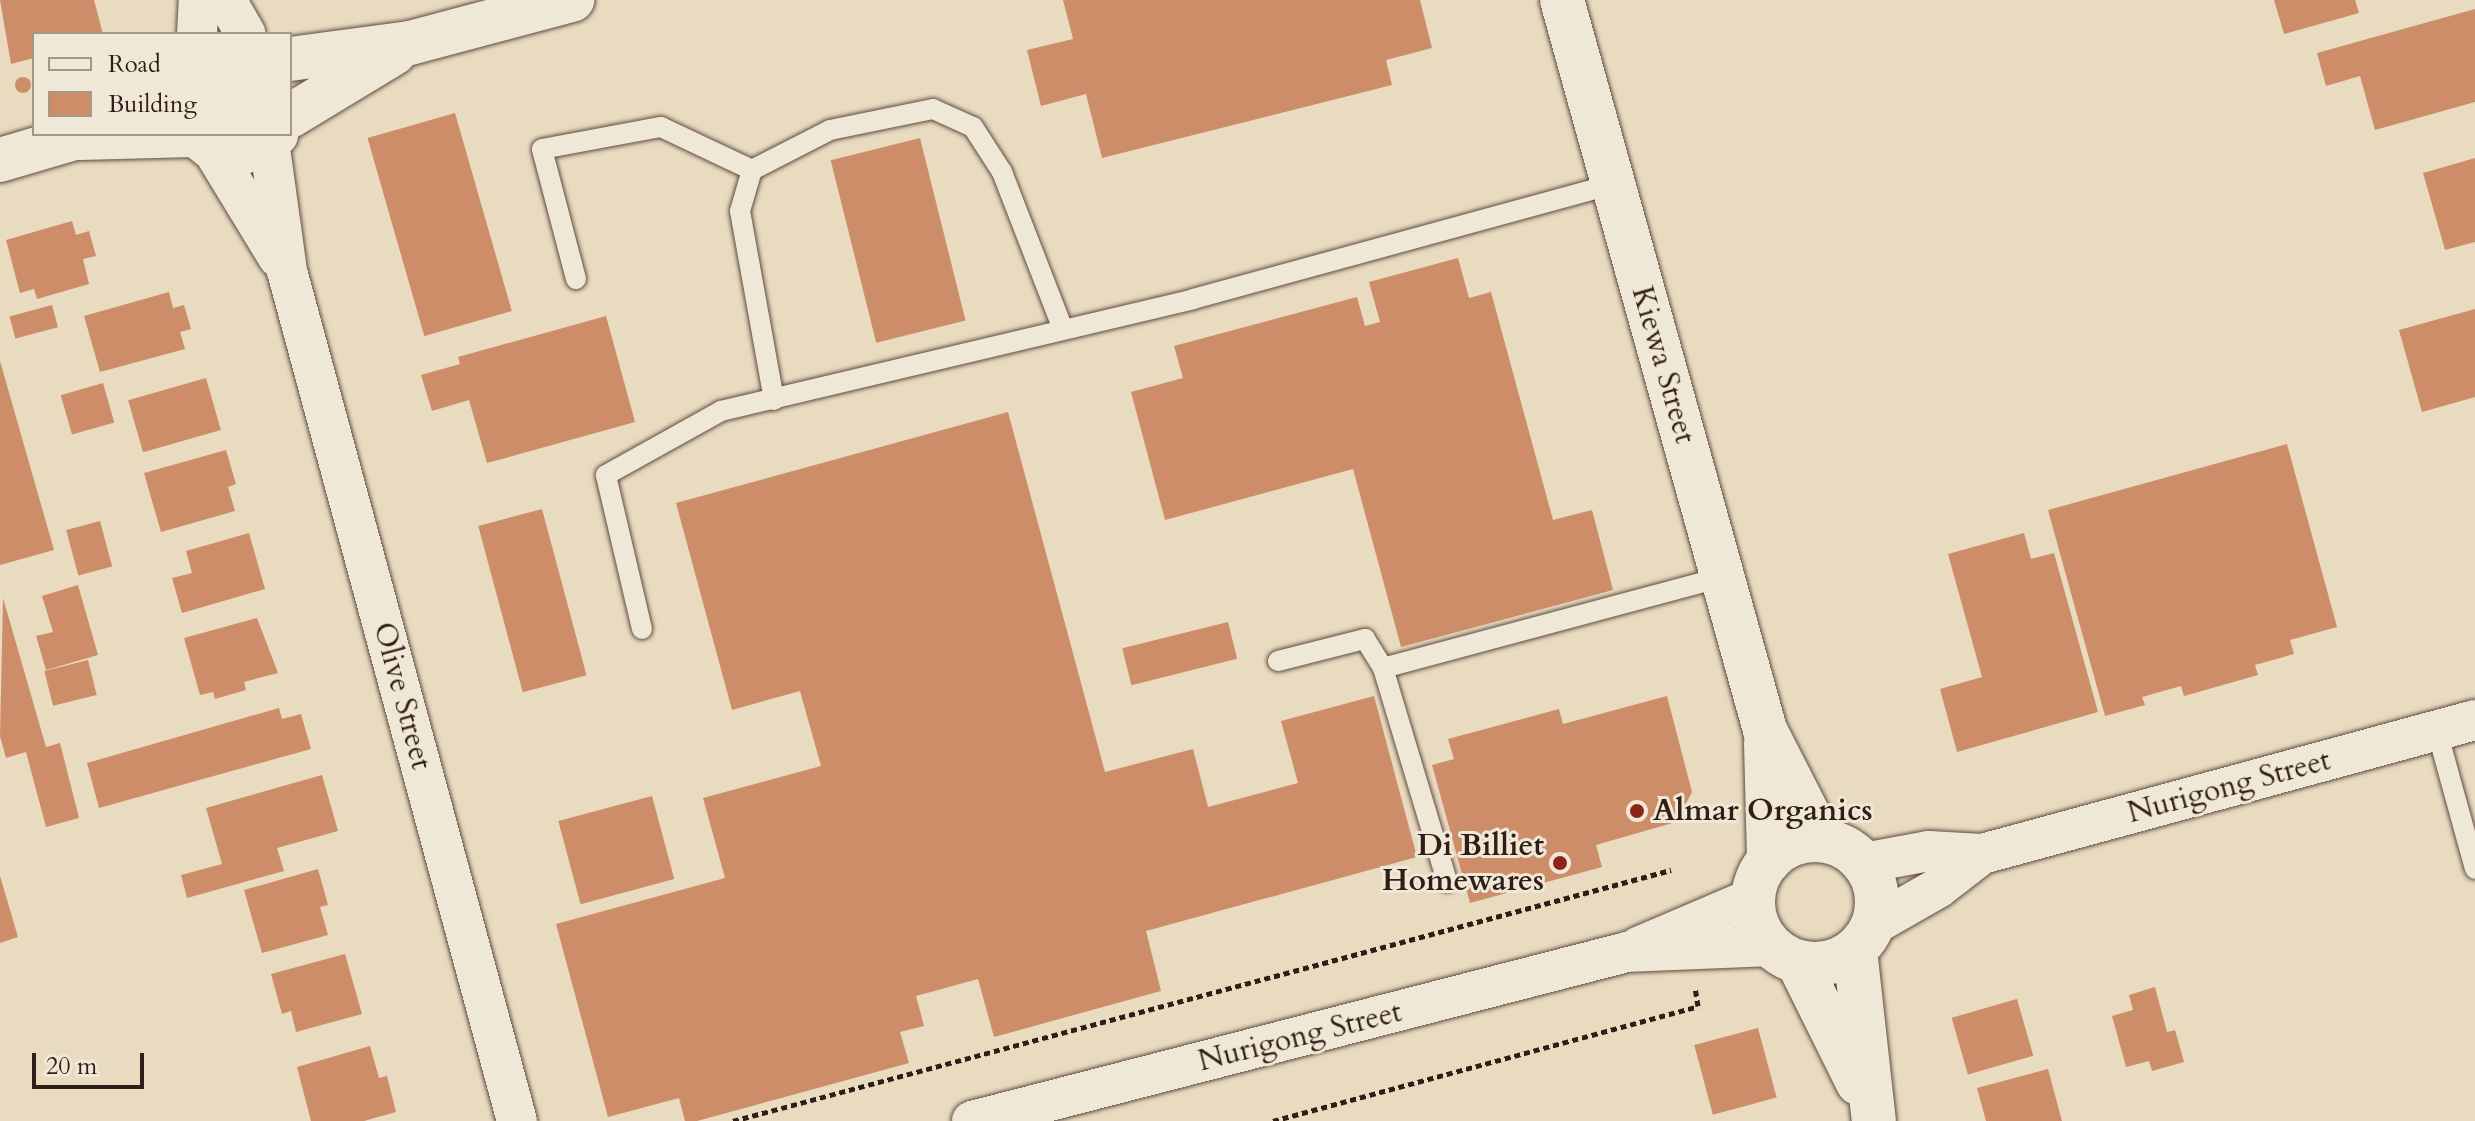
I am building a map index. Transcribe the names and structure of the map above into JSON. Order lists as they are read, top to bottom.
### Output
{
  "streets": {
    "street": ["Kiewa Street", "Olive Street", "Nurigong Street"]
  },
  "crossings": [
    ["Kiewa Street", "Nurigong Street"]
  ],
  "places": ["Almar Organics", "Di Billiet Homewares"],
  "legend": ["Road", "Building"],
  "scale_bar": "20 m"
}
